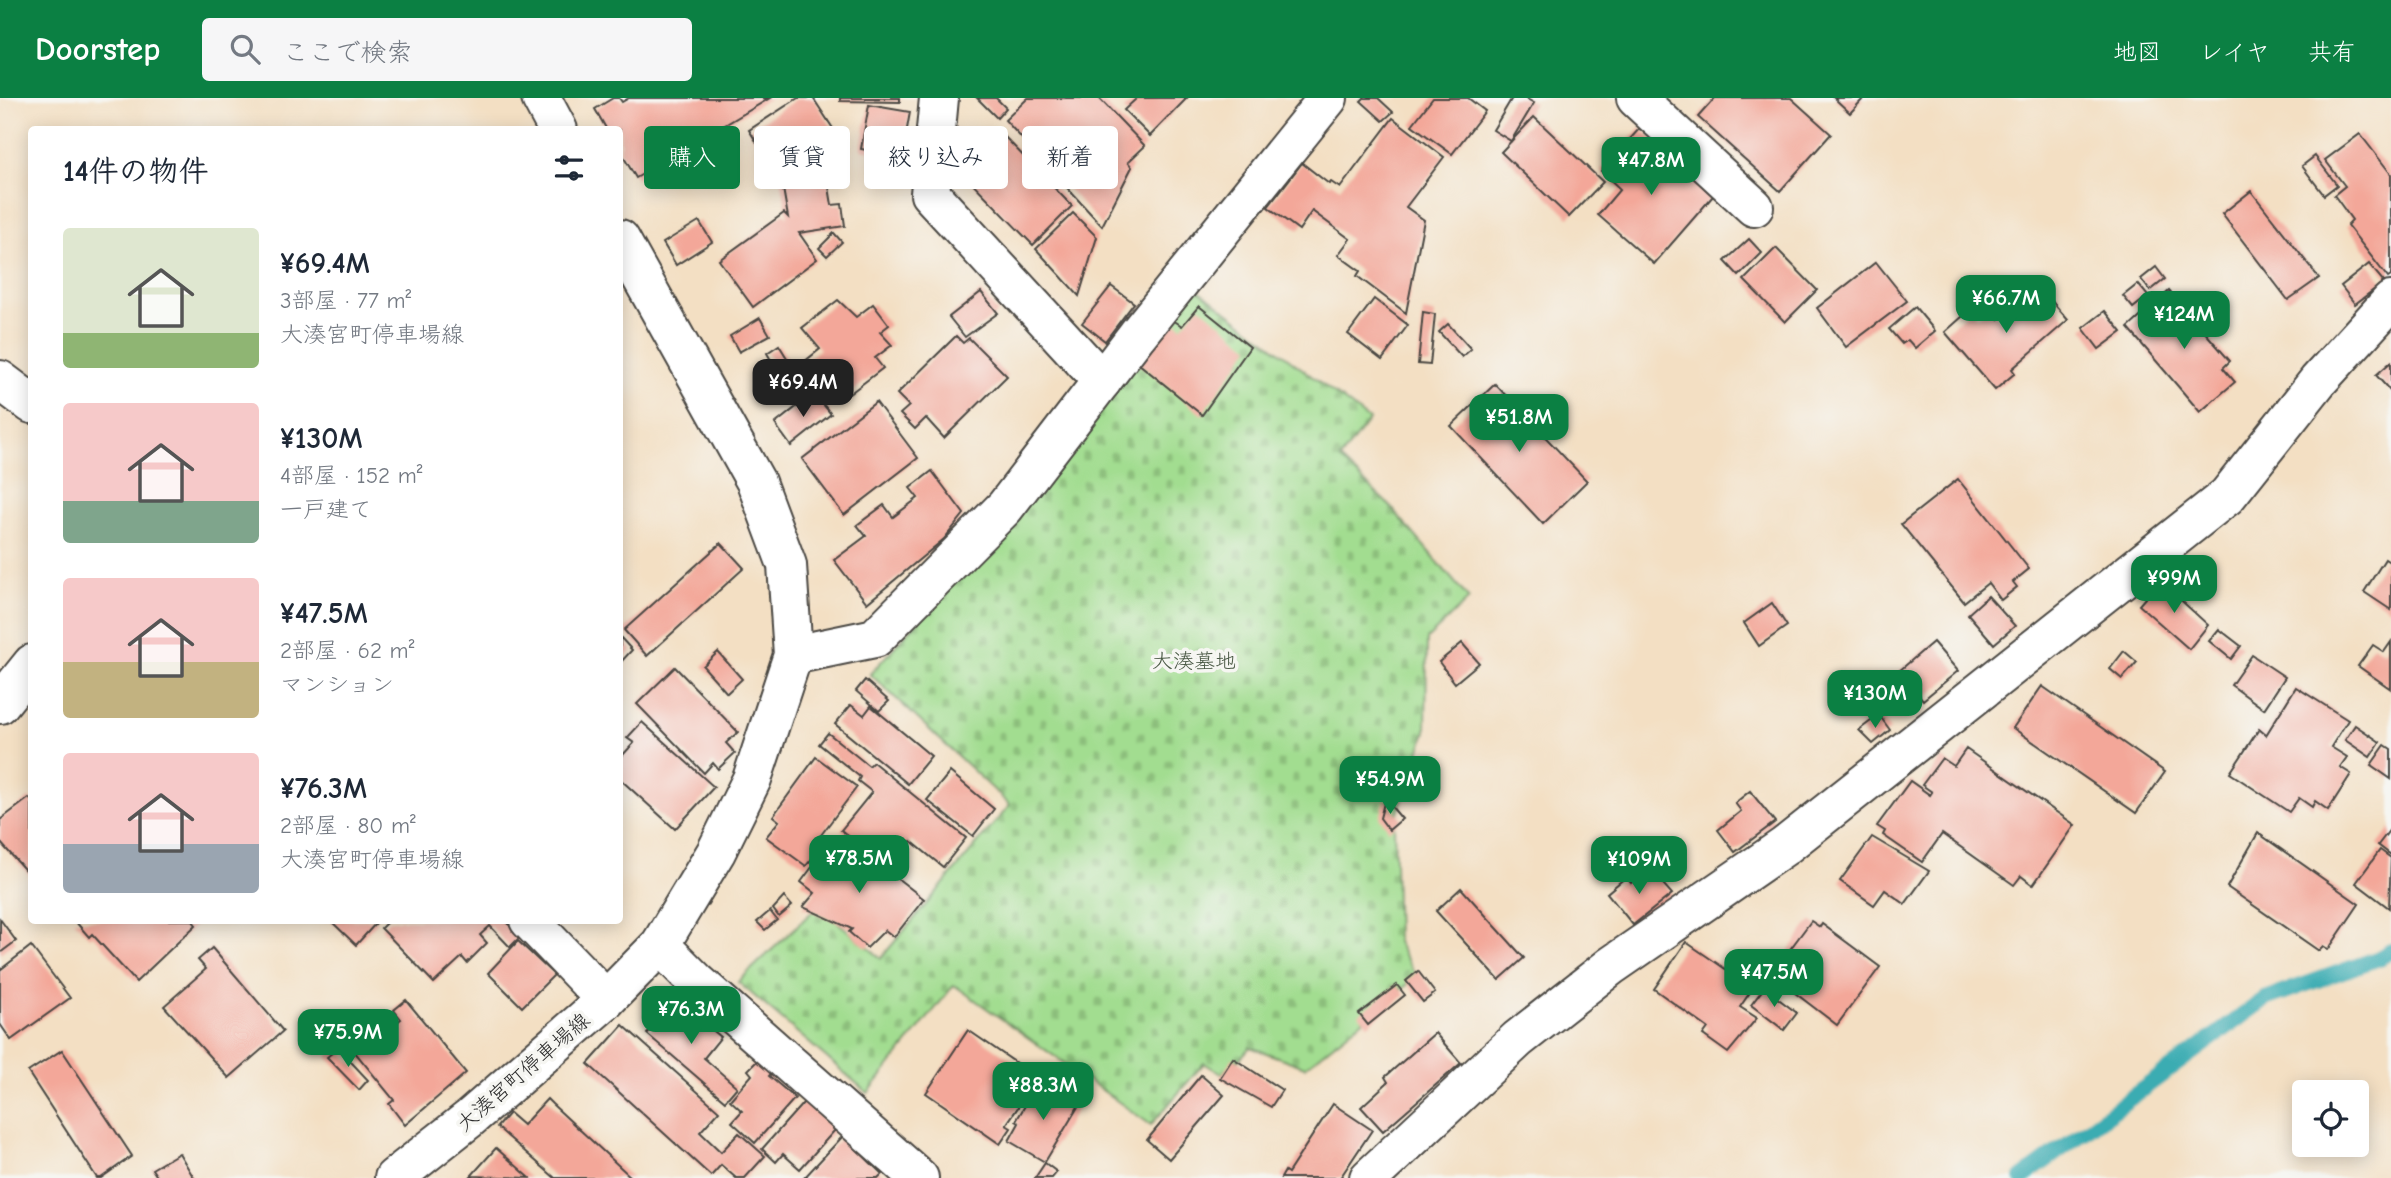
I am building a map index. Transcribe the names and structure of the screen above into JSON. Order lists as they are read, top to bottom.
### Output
{
  "streets": {
    "street": ["大湊宮町停車場線"]
  },
  "parks": ["大湊墓地"],
  "page": {
    "header": "Doorstep",
    "search": "ここで検索",
    "nav": ["地図", "レイヤ", "共有"],
    "chip": [
      "購入",
      "賃貸",
      "絞り込み",
      "新着"
    ],
    "heading": "14件の物件",
    "price": [
      "¥47.8M",
      "¥66.7M",
      "¥124M",
      "¥69.4M",
      "¥51.8M",
      "¥99M",
      "¥130M",
      "¥54.9M",
      "¥78.5M",
      "¥109M",
      "¥47.5M",
      "¥76.3M",
      "¥75.9M",
      "¥88.3M"
    ],
    "list": [
      {
        "name": "¥69.4M",
        "note": "3部屋 · 77 m² · 大湊宮町停車場線"
      },
      {
        "name": "¥130M",
        "note": "4部屋 · 152 m² · 一戸建て"
      },
      {
        "name": "¥47.5M",
        "note": "2部屋 · 62 m² · マンション"
      },
      {
        "name": "¥76.3M",
        "note": "2部屋 · 80 m² · 大湊宮町停車場線"
      }
    ]
  }
}
